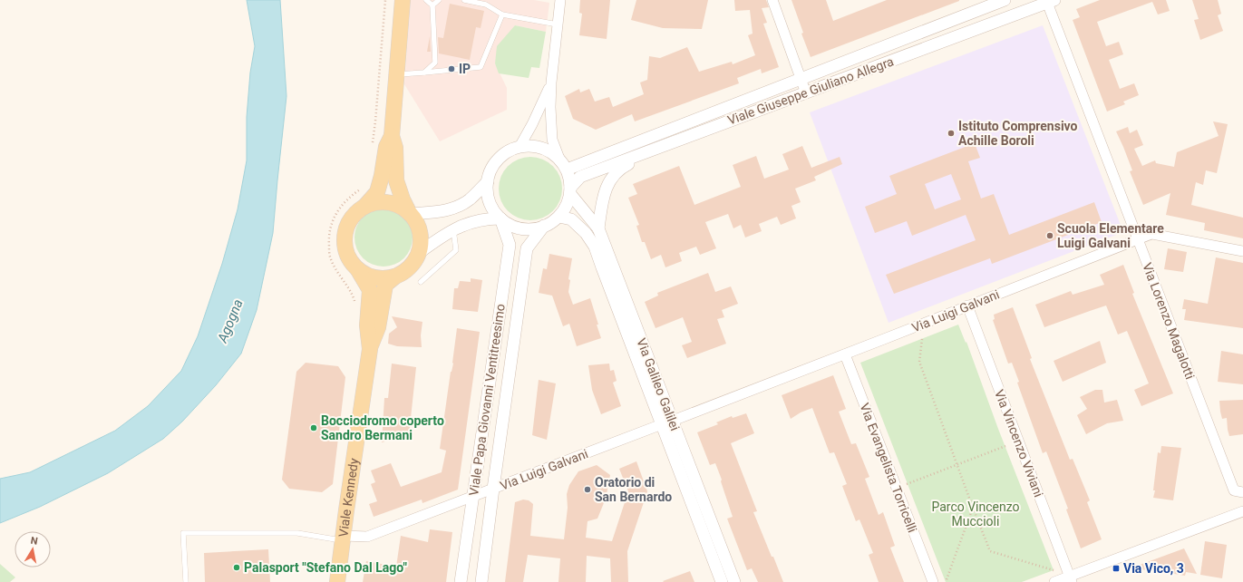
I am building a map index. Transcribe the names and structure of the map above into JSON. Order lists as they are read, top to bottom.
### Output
{
  "streets": {
    "main road": ["Viale Kennedy"],
    "street": [
      "Viale Giuseppe Giuliano Allegra",
      "Via Luigi Galvani",
      "Via Lorenzo Magalotti",
      "Via Galileo Galilei",
      "Viale Papa Giovanni Ventitreesimo",
      "Via Vincenzo Viviani",
      "Via Evangelista Torricelli"
    ]
  },
  "crossings": [
    ["Viale Giuseppe Giuliano Allegra", "Via Lorenzo Magalotti"],
    ["Viale Giuseppe Giuliano Allegra", "Via Galileo Galilei"],
    ["Viale Giuseppe Giuliano Allegra", "Viale Papa Giovanni Ventitreesimo"],
    ["Via Luigi Galvani", "Via Lorenzo Magalotti"],
    ["Via Luigi Galvani", "Via Galileo Galilei"],
    ["Via Luigi Galvani", "Viale Papa Giovanni Ventitreesimo"],
    ["Via Luigi Galvani", "Via Vincenzo Viviani"],
    ["Via Luigi Galvani", "Via Evangelista Torricelli"],
    ["Via Luigi Galvani", "Viale Kennedy"],
    ["Via Galileo Galilei", "Viale Papa Giovanni Ventitreesimo"]
  ],
  "water": ["Agogna"],
  "parks": ["Parco Vincenzo Muccioli"],
  "places": {
    "other": [
      "IP",
      "Istituto Comprensivo Achille Boroli",
      "Scuola Elementare Luigi Galvani",
      "Bocciodromo coperto Sandro Bermani",
      "Oratorio di San Bernardo",
      "Palasport \"Stefano Dal Lago\""
    ],
    "transit": ["Via Vico, 3"]
  },
  "north": "top"
}
